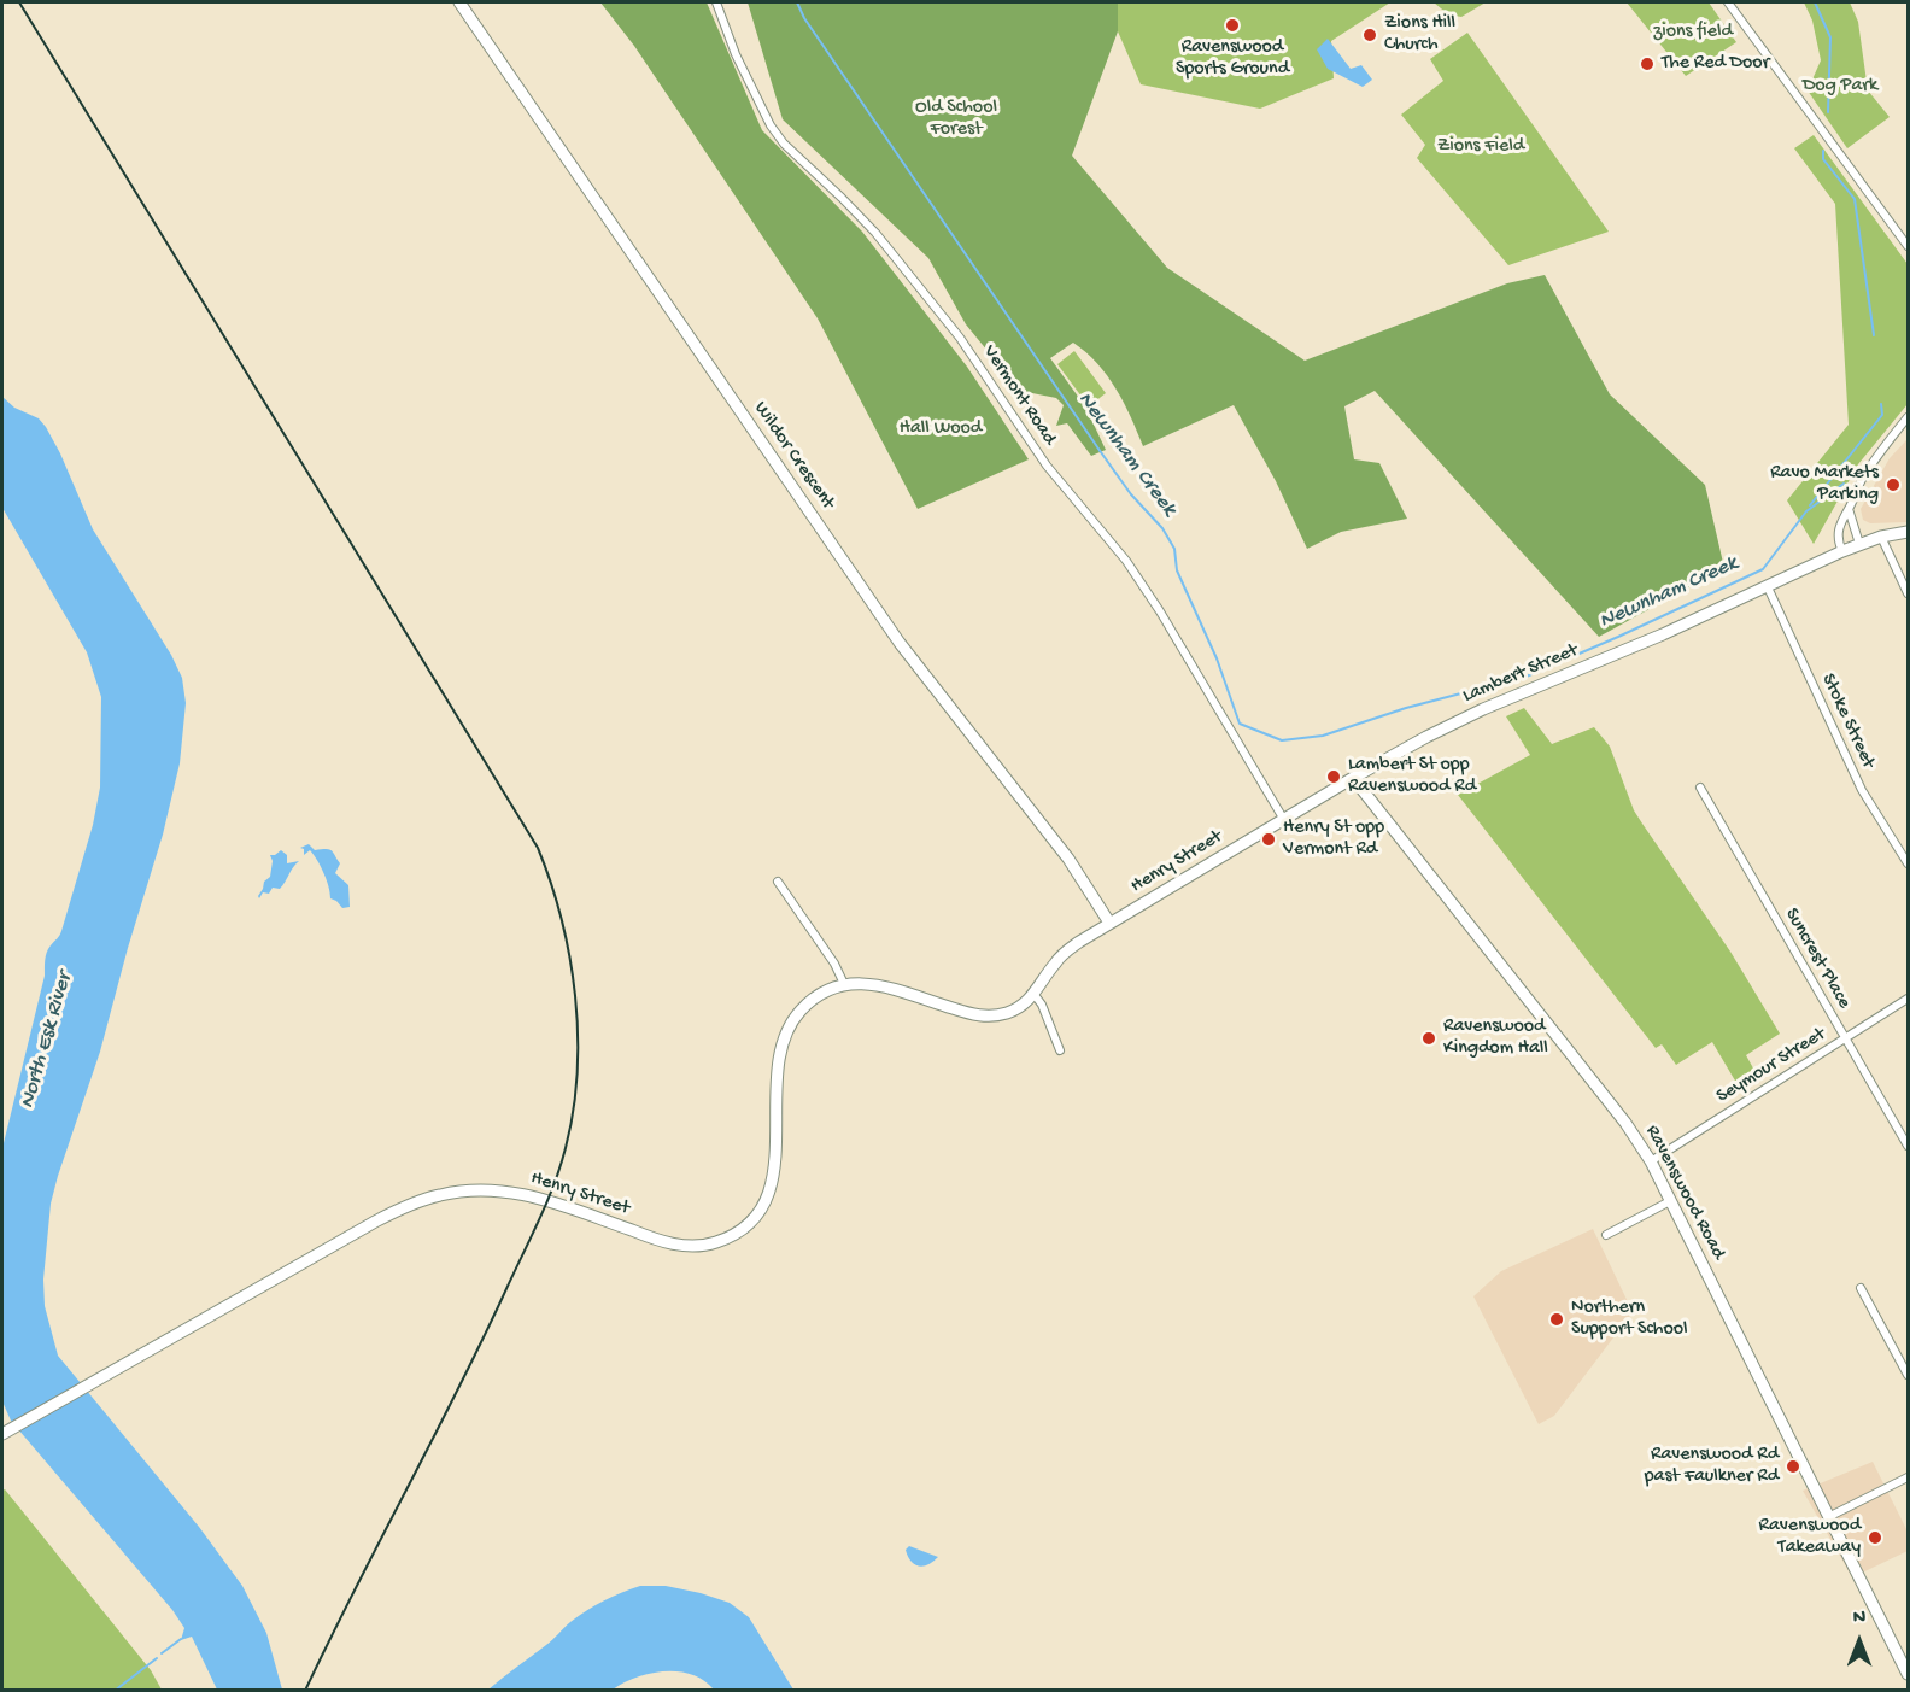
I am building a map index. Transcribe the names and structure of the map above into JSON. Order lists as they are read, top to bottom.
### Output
{
  "streets": {
    "street": [
      "Vermont Road",
      "Wildor Crescent",
      "Lambert Street",
      "Stoke Street",
      "Henry Street",
      "Suncrest Place",
      "Seymour Street",
      "Ravenswood Road"
    ]
  },
  "crossings": [
    ["Vermont Road", "Henry Street"],
    ["Wildor Crescent", "Henry Street"],
    ["Lambert Street", "Stoke Street"],
    ["Lambert Street", "Henry Street"],
    ["Lambert Street", "Ravenswood Road"],
    ["Henry Street", "Ravenswood Road"],
    ["Suncrest Place", "Seymour Street"],
    ["Seymour Street", "Ravenswood Road"]
  ],
  "water": ["Newnham Creek", "North Esk River"],
  "parks": [
    "zions field",
    "Dog Park",
    "Old School Forest",
    "Zions Field",
    "Hall Wood"
  ],
  "places": [
    "Ravenswood Sports Ground",
    "Zions Hill Church",
    "The Red Door",
    "Ravo Markets Parking",
    "Lambert St opp Ravenswood Rd",
    "Henry St opp Vermont Rd",
    "Ravenswood Kingdom Hall",
    "Northern Support School",
    "Ravenswood Rd past Faulkner Rd",
    "Ravenswood Takeaway"
  ],
  "north": "top"
}
